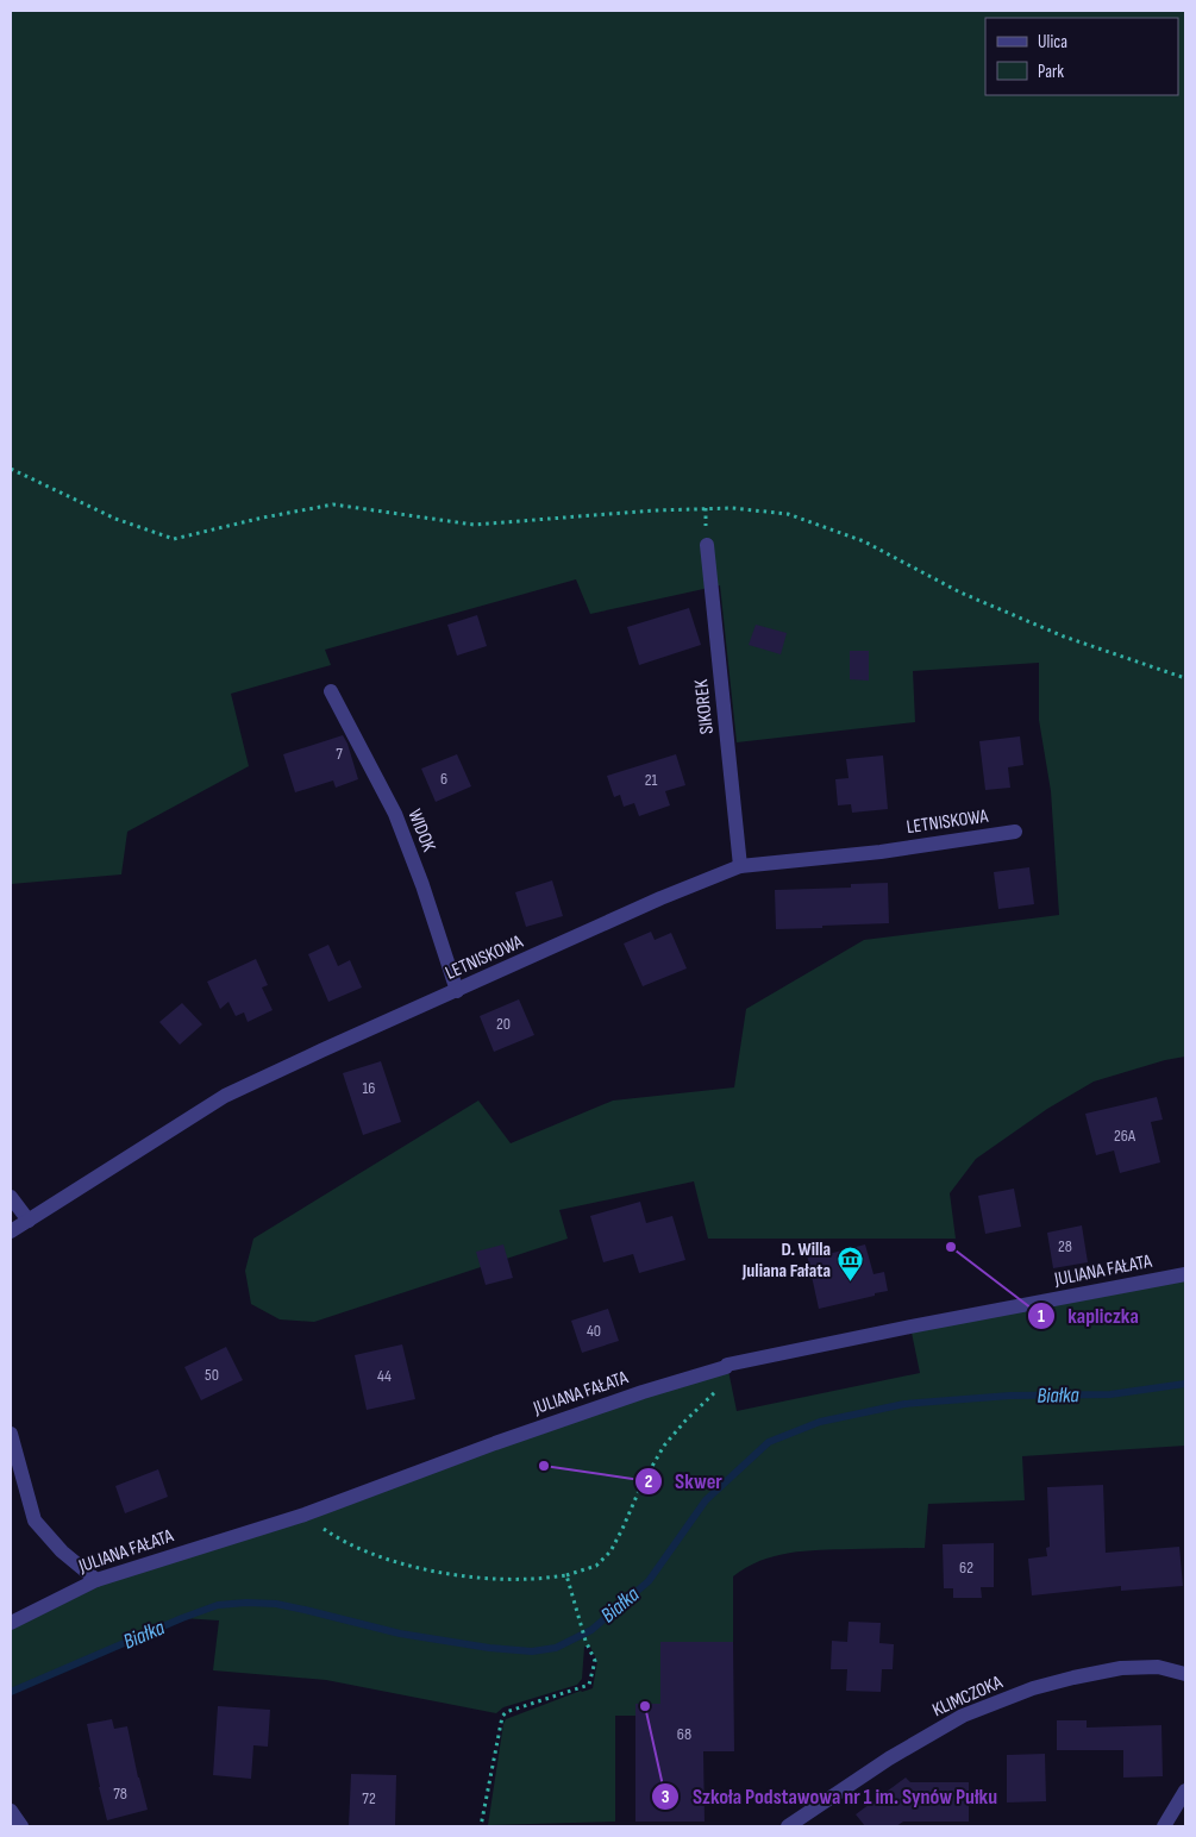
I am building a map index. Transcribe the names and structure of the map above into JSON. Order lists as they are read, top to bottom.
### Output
{
  "streets": {
    "street": [
      "SIKOREK",
      "LETNISKOWA",
      "WIDOK",
      "JULIANA FAŁATA",
      "KLIMCZOKA"
    ]
  },
  "crossings": [
    ["SIKOREK", "LETNISKOWA"],
    ["LETNISKOWA", "WIDOK"]
  ],
  "water": ["Białka"],
  "places": {
    "other": ["kapliczka", "Skwer", "Szkoła Podstawowa nr 1 im. Synów Pułku"],
    "museum": ["D. Willa Juliana Fałata"]
  },
  "house_numbers": [
    "7",
    "6",
    "21",
    "20",
    "16",
    "26A",
    "28",
    "40",
    "50",
    "44",
    "62",
    "68",
    "78",
    "72"
  ],
  "legend": ["Ulica", "Park"]
}
